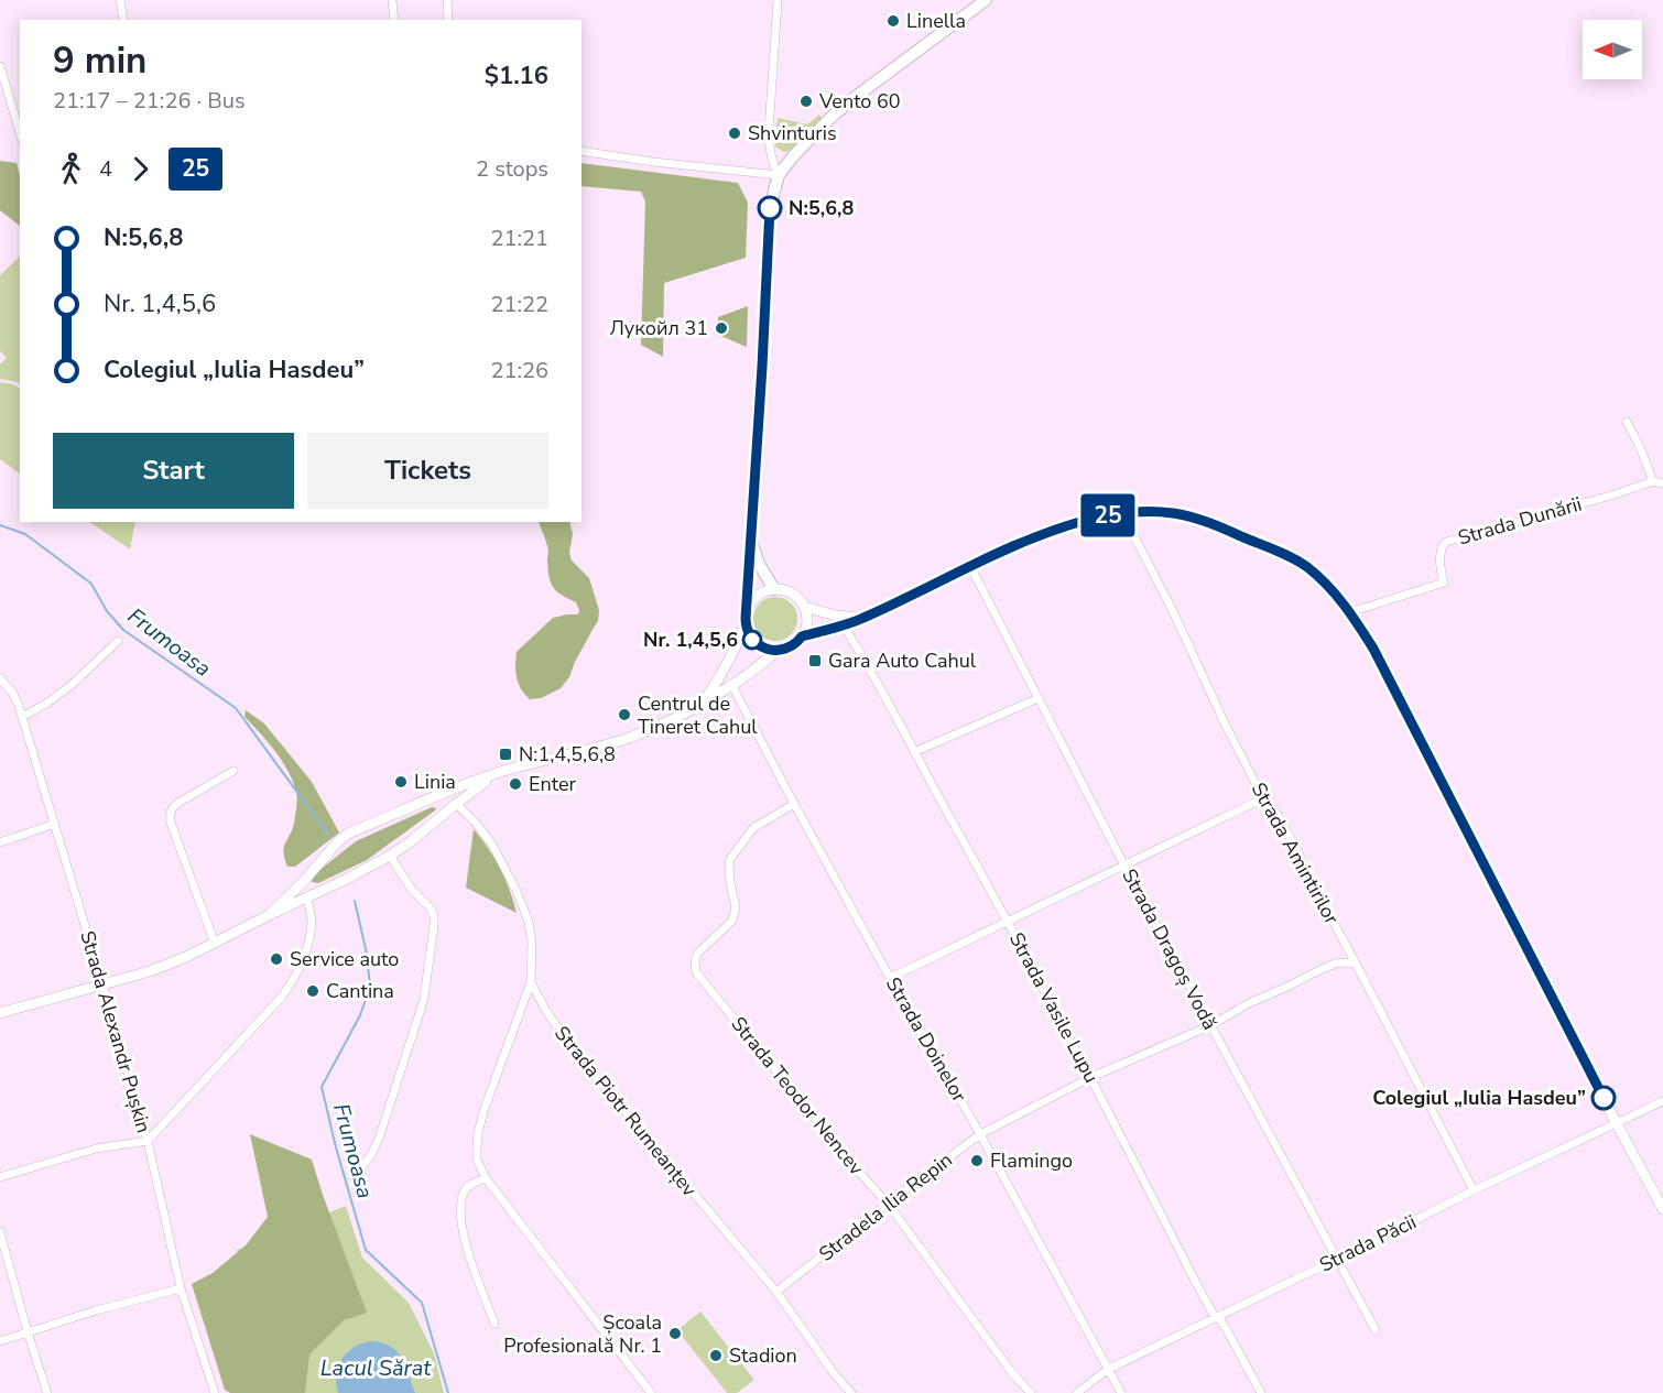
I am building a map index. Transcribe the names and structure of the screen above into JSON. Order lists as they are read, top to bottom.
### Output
{
  "streets": {
    "street": [
      "Strada Dunării",
      "Strada Amintirilor",
      "Strada Dragoș Vodă",
      "Strada Vasile Lupu",
      "Strada Alexandr Pușkin",
      "Strada Doinelor",
      "Strada Teodor Nencev",
      "Strada Piotr Rumeanțev",
      "Stradela Ilia Repin",
      "Strada Păcii"
    ]
  },
  "crossings": [
    ["Strada Amintirilor", "Stradela Ilia Repin"],
    ["Strada Amintirilor", "Strada Păcii"],
    ["Strada Dragoș Vodă", "Stradela Ilia Repin"],
    ["Strada Dragoș Vodă", "Strada Păcii"],
    ["Strada Vasile Lupu", "Stradela Ilia Repin"],
    ["Strada Vasile Lupu", "Strada Păcii"],
    ["Strada Doinelor", "Strada Teodor Nencev"],
    ["Strada Doinelor", "Stradela Ilia Repin"],
    ["Strada Doinelor", "Strada Păcii"],
    ["Strada Teodor Nencev", "Stradela Ilia Repin"],
    ["Strada Piotr Rumeanțev", "Stradela Ilia Repin"]
  ],
  "water": ["Frumoasa", "Lacul Sărat"],
  "places": {
    "other": [
      "Linella",
      "Vento 60",
      "Shvinturis",
      "N:5,6,8",
      "Лукойл 31",
      "Nr. 1,4,5,6",
      "Centrul de Tineret Cahul",
      "Linia",
      "Enter",
      "Service auto",
      "Cantina",
      "Colegiul „Iulia Hasdeu”",
      "Flamingo",
      "Școala Profesională Nr. 1",
      "Stadion"
    ],
    "transit": ["Gara Auto Cahul", "N:1,4,5,6,8"]
  },
  "lines": ["bus line 25"],
  "north": "left",
  "page": {
    "on_map": "25",
    "heading": ["9 min", "21:17 – 21:26 · Bus", "$1.16"],
    "legs": ["4", "25", "2 stops"],
    "list": [
      {
        "name": "N:5,6,8",
        "value": "21:21"
      },
      {
        "name": "Nr. 1,4,5,6",
        "value": "21:22"
      },
      {
        "name": "Colegiul „Iulia Hasdeu”",
        "value": "21:26"
      }
    ],
    "buttons": ["Start", "Tickets"]
  }
}
